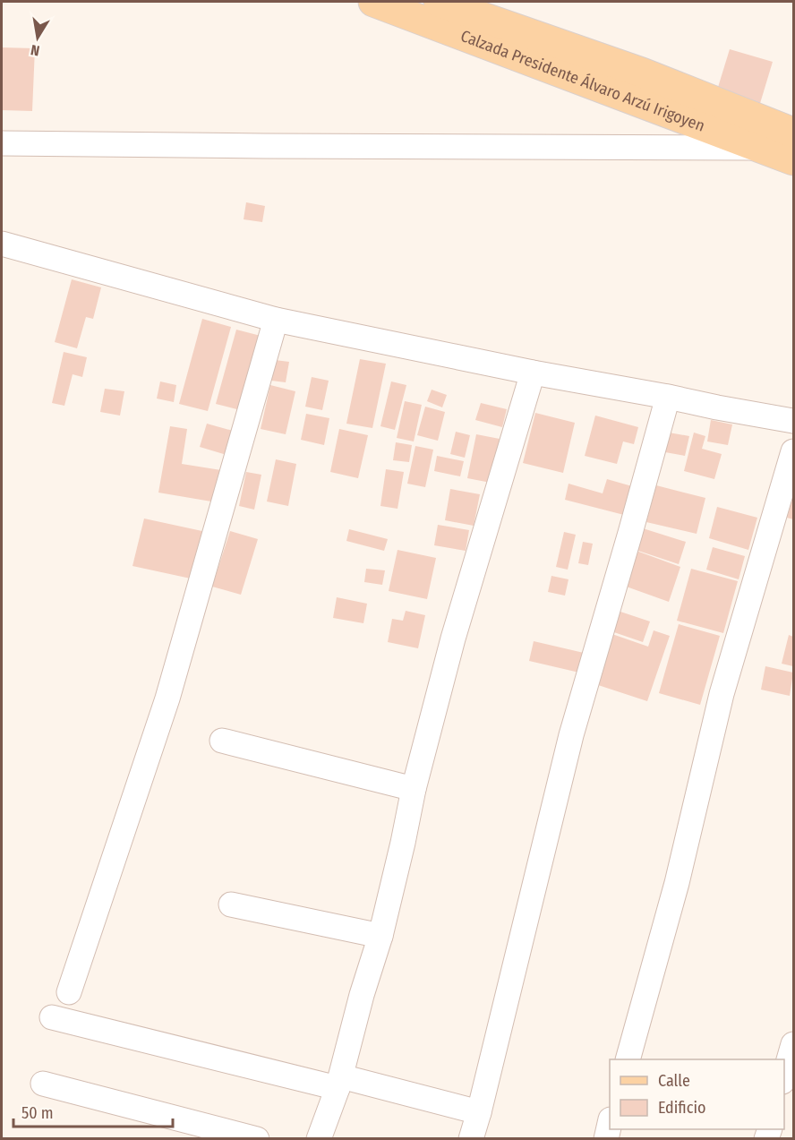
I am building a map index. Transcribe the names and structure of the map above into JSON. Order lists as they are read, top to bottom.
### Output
{
  "streets": {
    "main road": ["Calzada Presidente Álvaro Arzú Irigoyen"]
  },
  "legend": ["Calle", "Edificio"],
  "scale_bar": "50 m",
  "north": "bottom"
}
